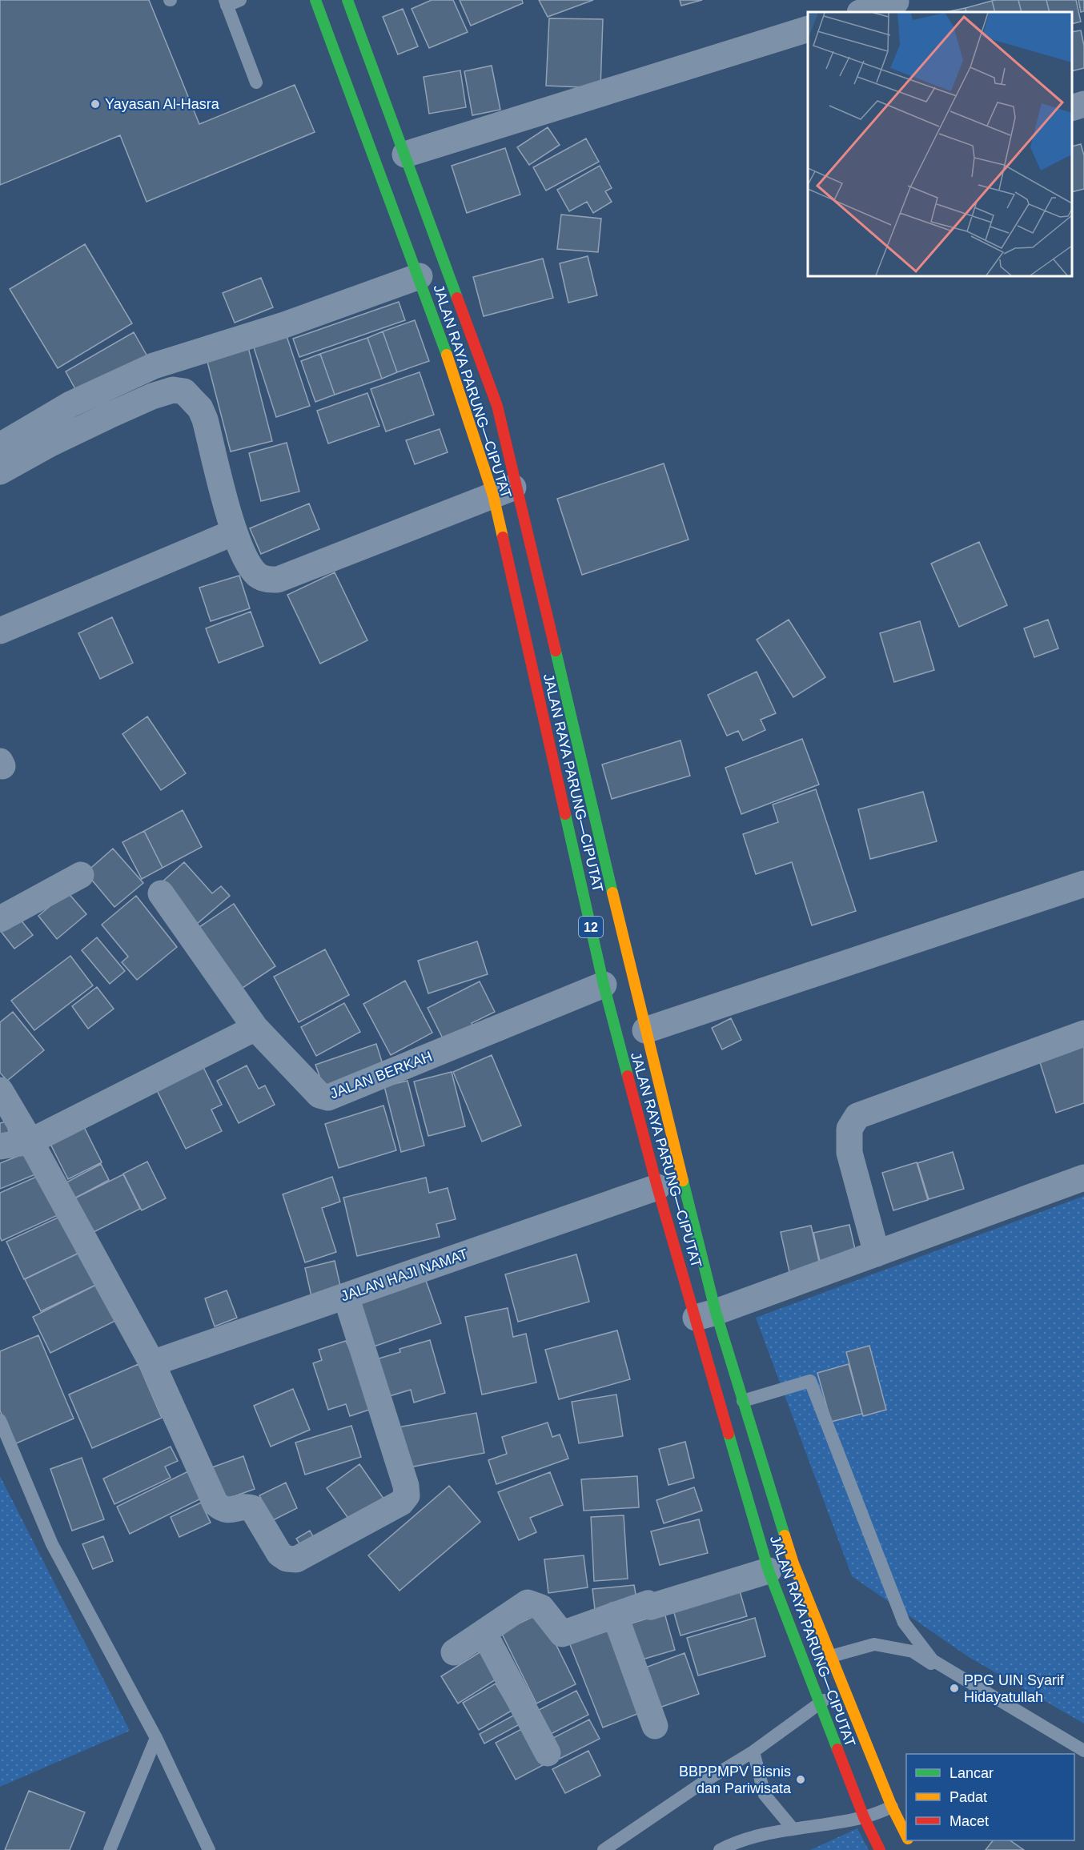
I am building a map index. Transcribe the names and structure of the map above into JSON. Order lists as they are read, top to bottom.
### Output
{
  "streets": {
    "highway": ["JALAN RAYA PARUNG—CIPUTAT", "12"],
    "street": ["JALAN BERKAH", "JALAN HAJI NAMAT"]
  },
  "crossings": [
    ["JALAN RAYA PARUNG—CIPUTAT", "JALAN BERKAH"],
    ["JALAN RAYA PARUNG—CIPUTAT", "JALAN HAJI NAMAT"]
  ],
  "places": ["Yayasan Al-Hasra", "PPG UIN Syarif Hidayatullah", "BBPPMPV Bisnis dan Pariwisata"],
  "legend": ["Lancar", "Padat", "Macet"]
}
